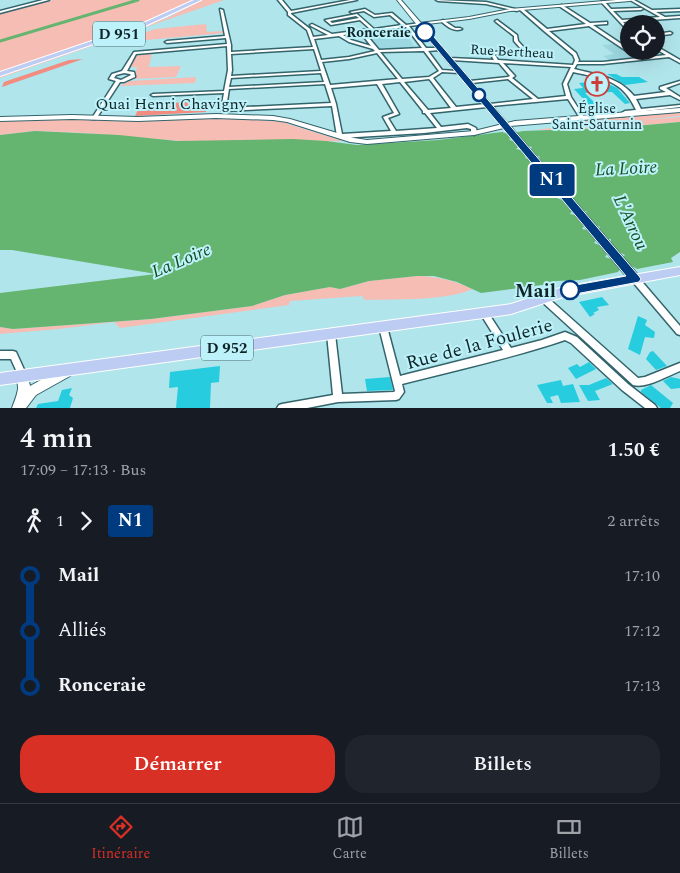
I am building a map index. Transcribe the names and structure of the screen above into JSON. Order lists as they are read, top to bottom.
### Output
{
  "streets": {
    "main road": ["D 951", "Quai Henri Chavigny", "D 952"],
    "street": ["Rue Bertheau", "Rue de la Foulerie"]
  },
  "water": ["La Loire", "L'Arrou"],
  "places": {
    "other": ["Ronceraie", "Mail"],
    "church": ["Église Saint-Saturnin"]
  },
  "lines": ["bus line N1"],
  "page": {
    "on_map": "N1",
    "heading": ["4 min", "17:09 – 17:13 · Bus", "1.50 €"],
    "legs": ["1", "N1", "2 arrêts"],
    "list": [
      {
        "name": "Mail",
        "value": "17:10"
      },
      {
        "name": "Alliés",
        "value": "17:12"
      },
      {
        "name": "Ronceraie",
        "value": "17:13"
      }
    ],
    "buttons": ["Démarrer", "Billets"],
    "tabs": ["Itinéraire", "Carte", "Billets"]
  }
}
